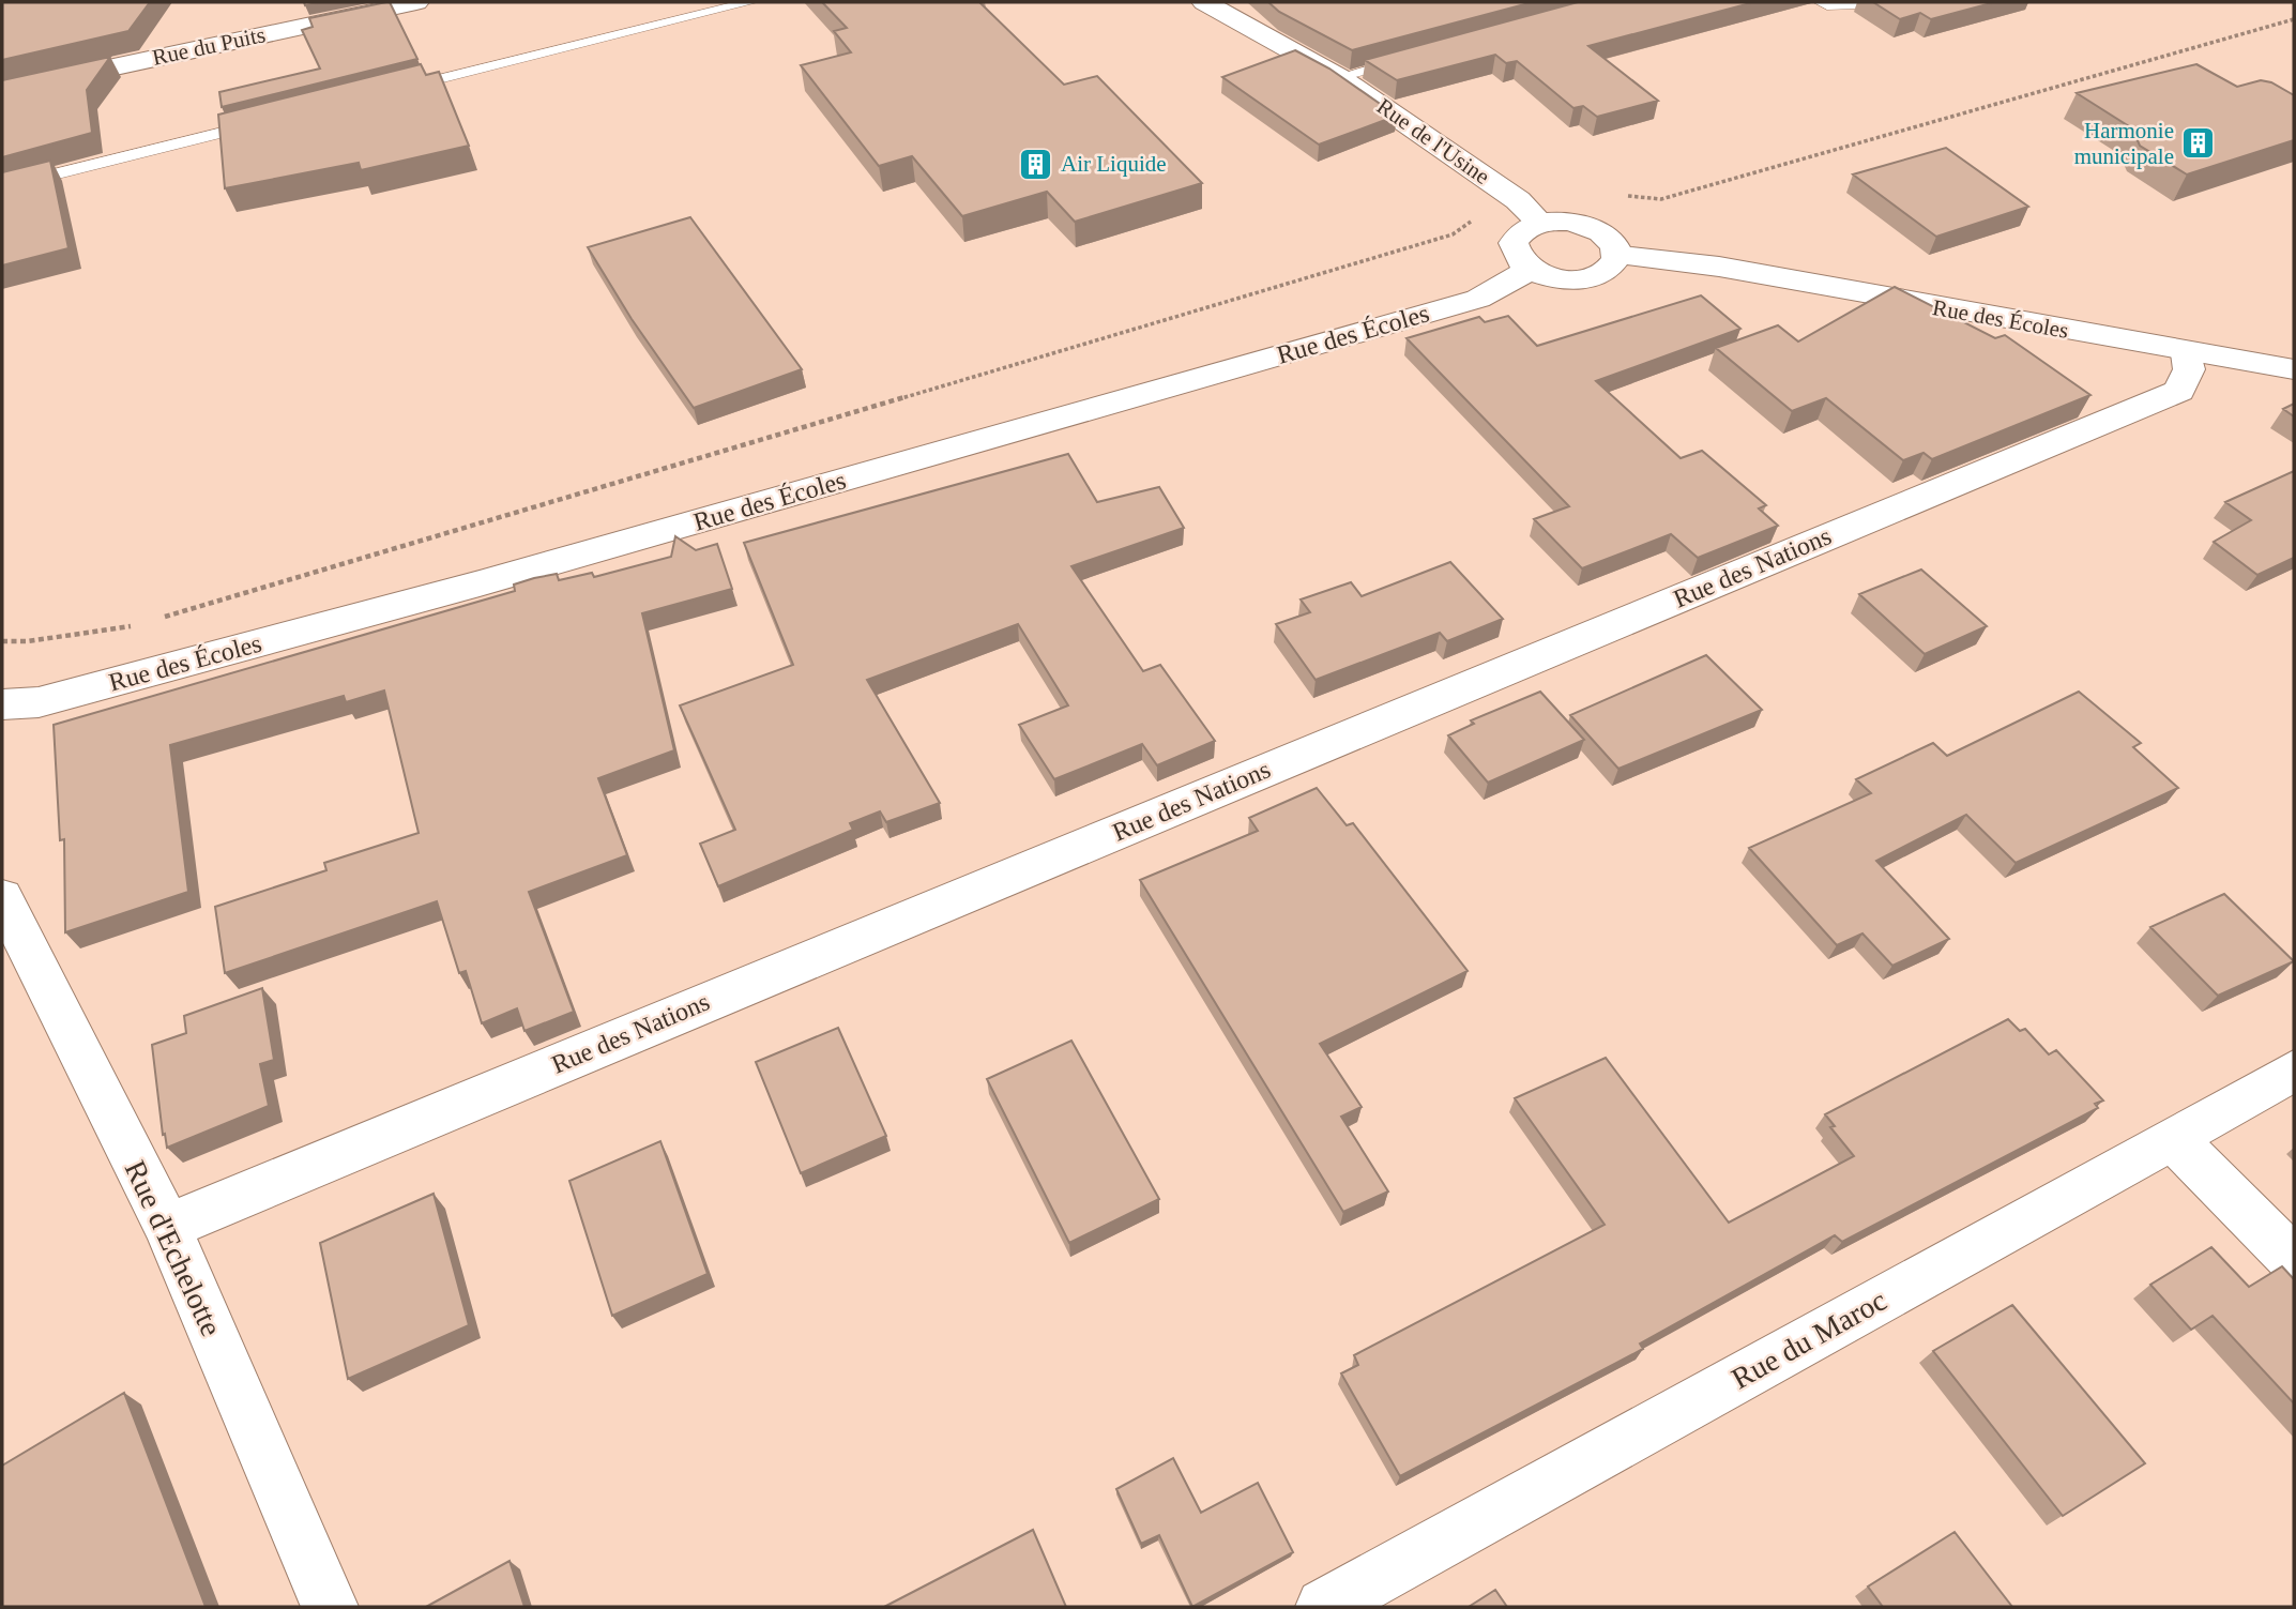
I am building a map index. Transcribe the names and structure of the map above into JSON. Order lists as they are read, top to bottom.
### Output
{
  "streets": {
    "street": [
      "Rue du Puits",
      "Rue de l'Usine",
      "Rue des Écoles",
      "Rue des Nations",
      "Rue d'Echelotte",
      "Rue du Maroc"
    ]
  },
  "crossings": [
    ["Rue des Écoles", "Rue des Nations"],
    ["Rue des Nations", "Rue d'Echelotte"]
  ],
  "places": {
    "building": ["Harmonie municipale", "Air Liquide"]
  }
}
